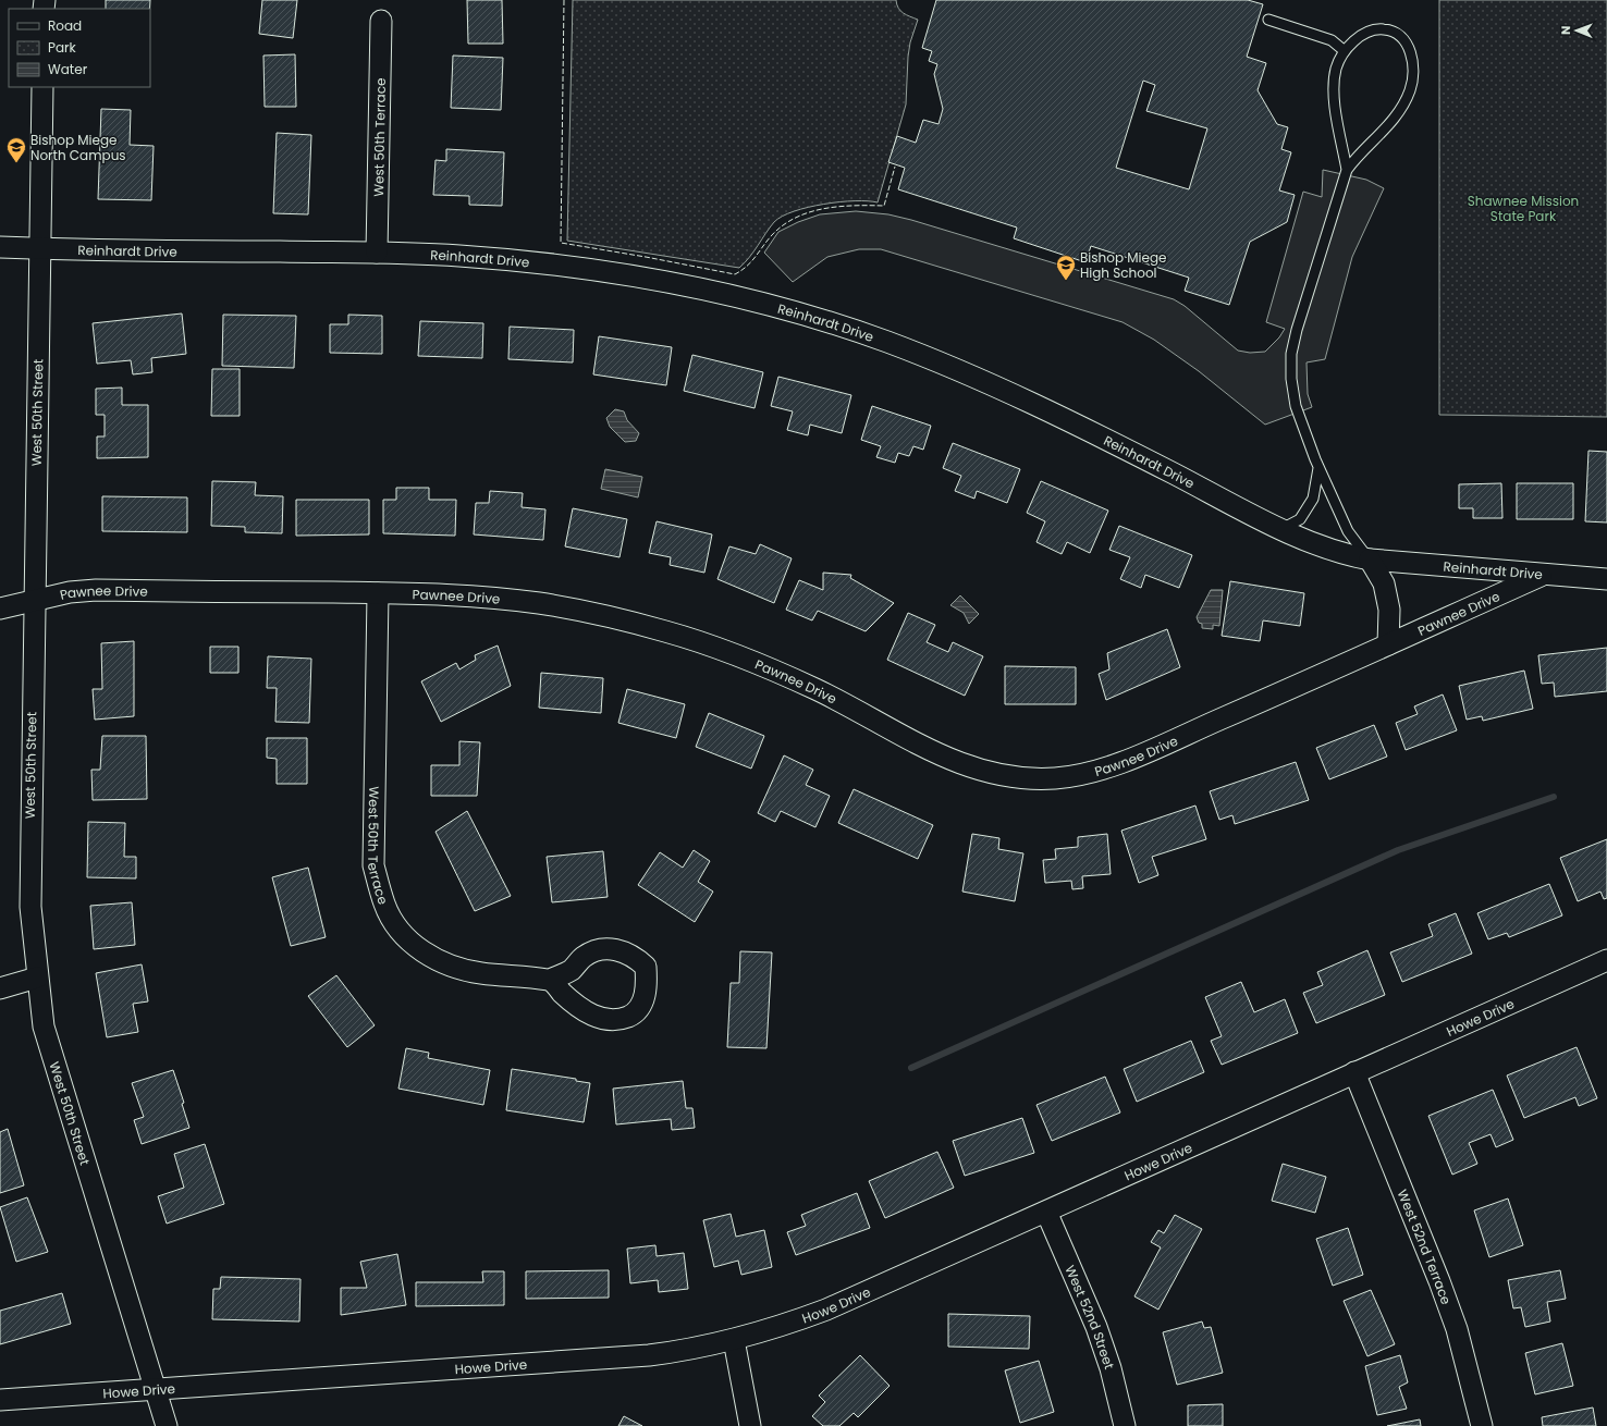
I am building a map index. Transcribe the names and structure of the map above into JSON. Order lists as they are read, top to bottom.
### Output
{
  "streets": {
    "street": [
      "West 50th Terrace",
      "Reinhardt Drive",
      "West 50th Street",
      "Pawnee Drive",
      "Howe Drive",
      "West 52nd Terrace",
      "West 52nd Street"
    ]
  },
  "crossings": [
    ["West 50th Terrace", "Reinhardt Drive"],
    ["West 50th Terrace", "Pawnee Drive"],
    ["Reinhardt Drive", "West 50th Street"],
    ["Reinhardt Drive", "Pawnee Drive"],
    ["West 50th Street", "Pawnee Drive"],
    ["West 50th Street", "Howe Drive"],
    ["Howe Drive", "West 52nd Terrace"],
    ["Howe Drive", "West 52nd Street"]
  ],
  "parks": ["Shawnee Mission State Park"],
  "places": {
    "school or university": ["Bishop Miege North Campus", "Bishop Miege High School"]
  },
  "legend": ["Road", "Park", "Water"],
  "north": "left"
}
